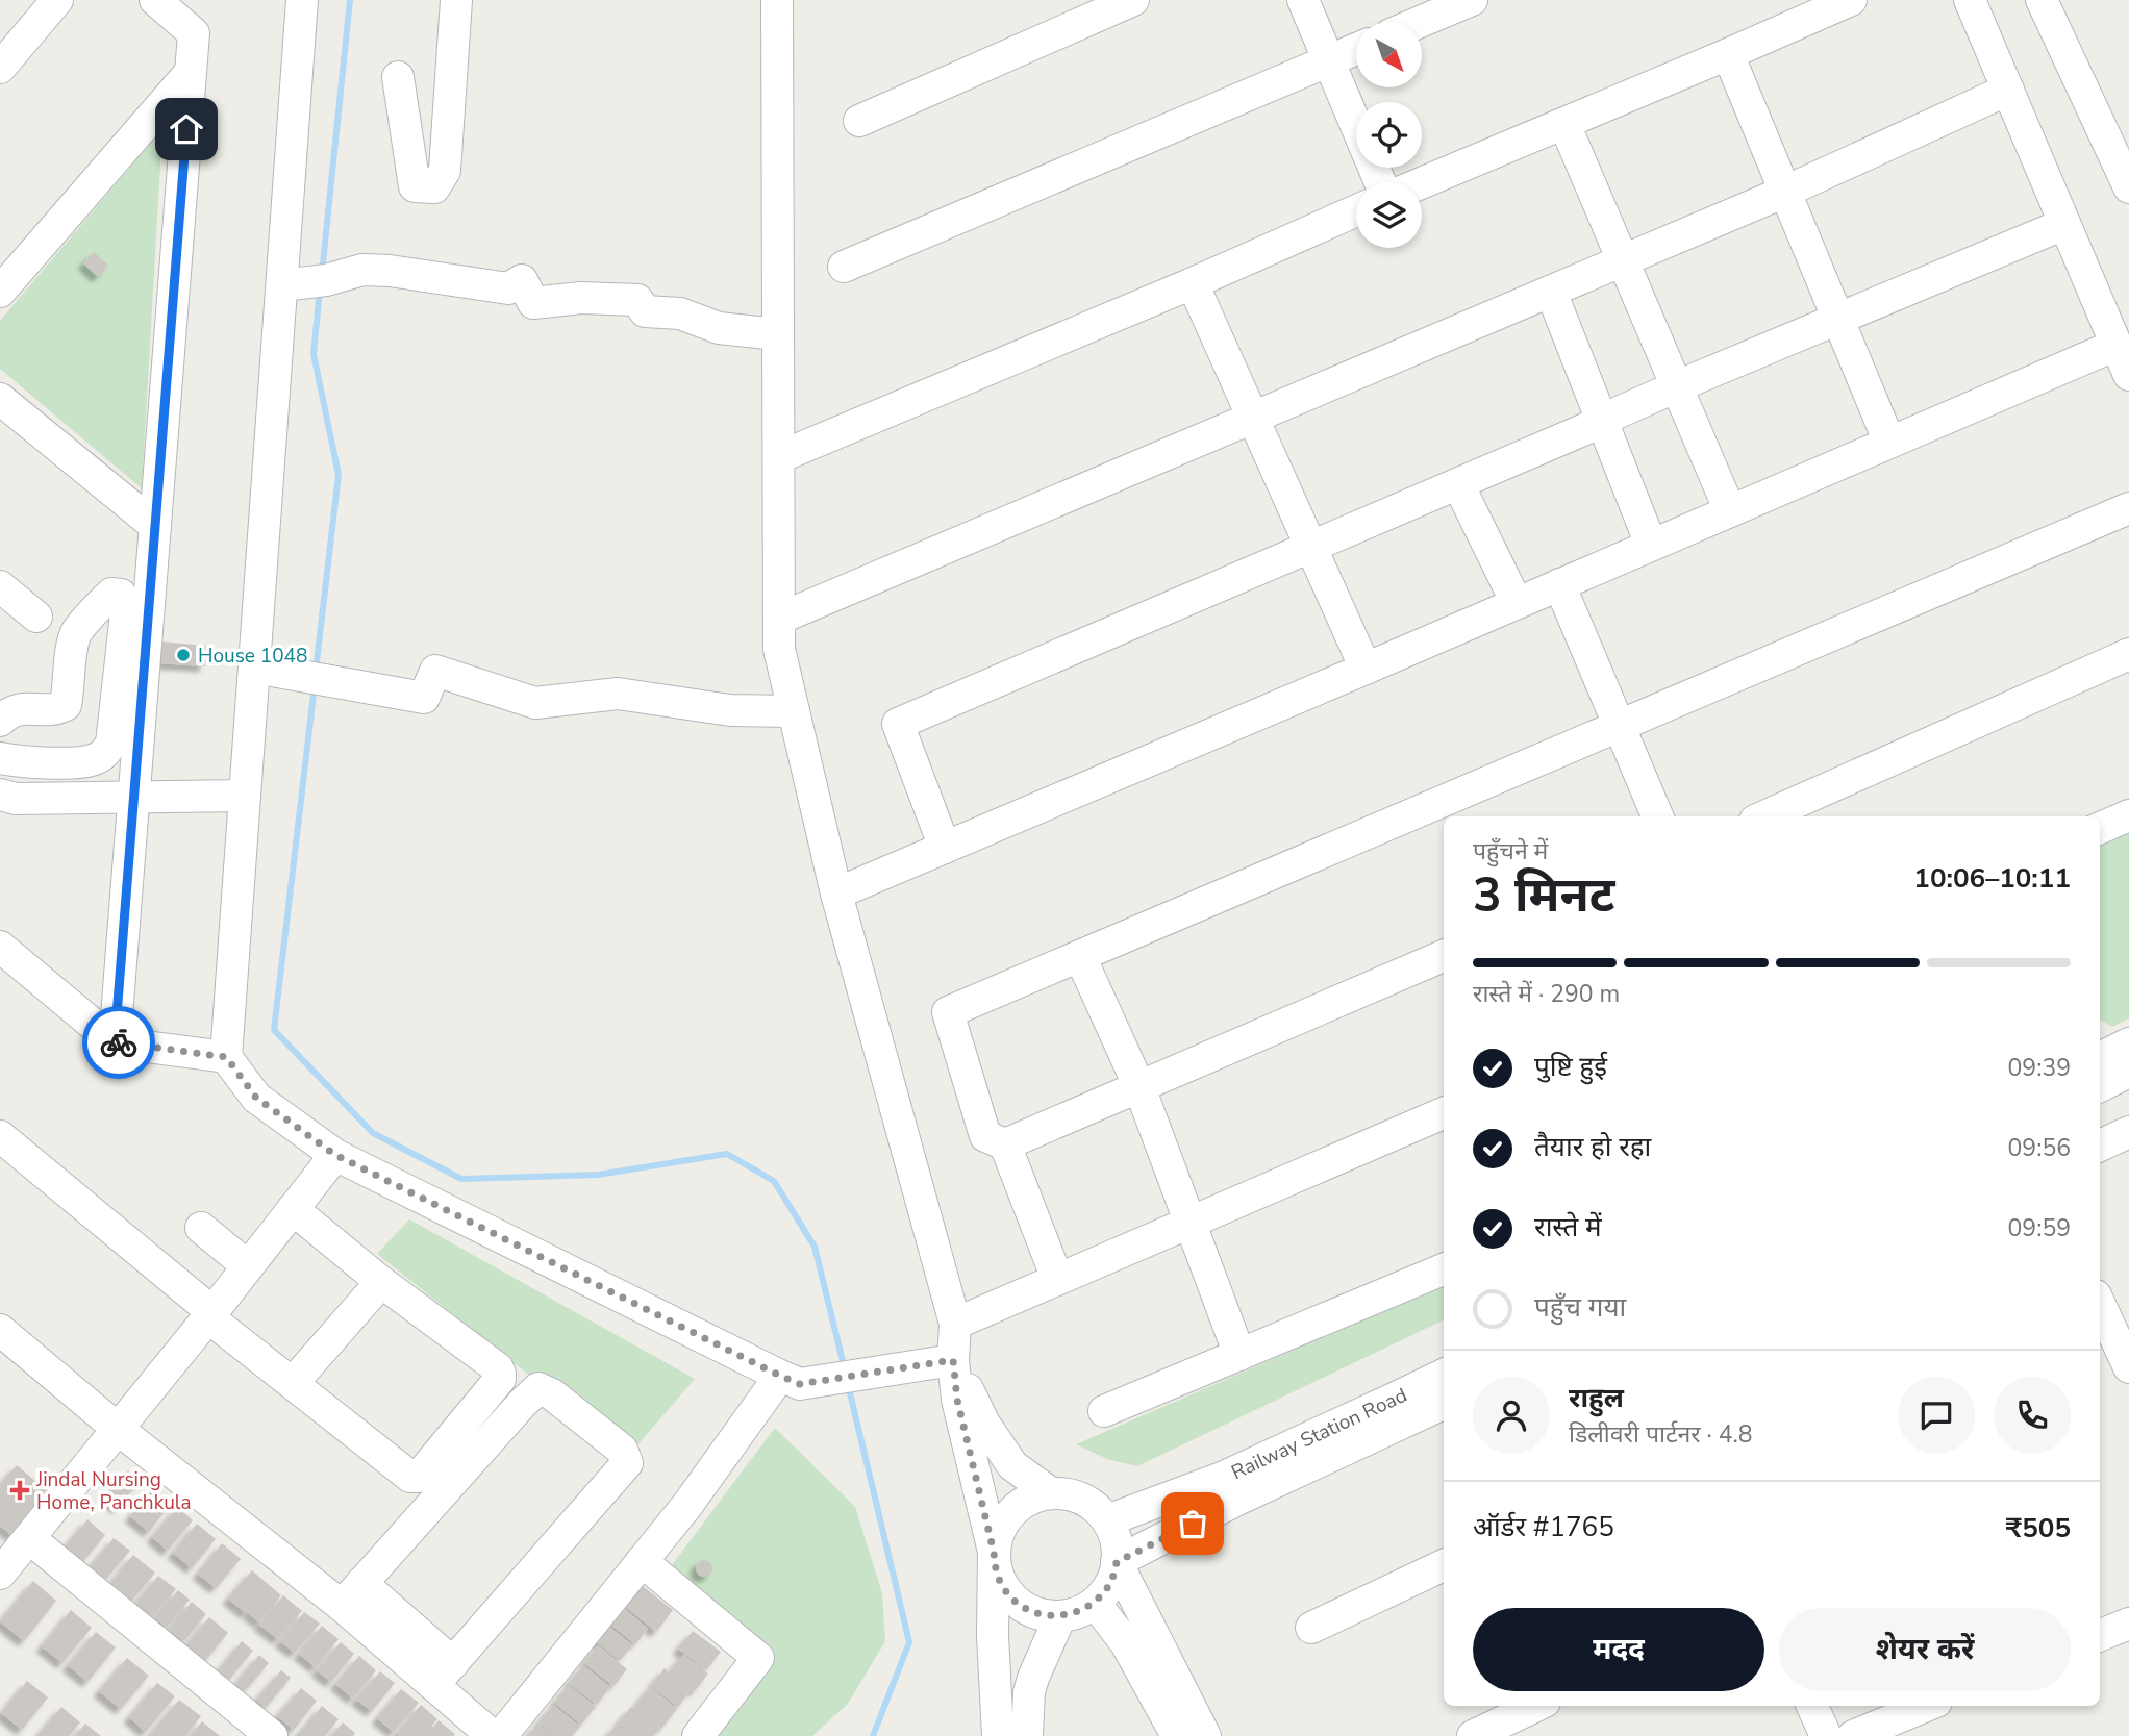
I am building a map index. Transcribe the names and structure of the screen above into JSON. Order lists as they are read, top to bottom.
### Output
{
  "streets": {
    "street": ["Railway Station Road"]
  },
  "places": {
    "other": ["House 1048"],
    "health": ["Jindal Nursing Home, Panchkula"]
  },
  "north": "bottom right",
  "page": {
    "heading": ["3 मिनट", "पहुँचने में", "10:06–10:11"],
    "panel": [
      "राहुल",
      "डिलीवरी पार्टनर · 4.8",
      "ऑर्डर #1765",
      "₹505"
    ],
    "bar": "रास्ते में · 290 m",
    "list": [
      ["पुष्टि हुई", "09:39"],
      ["तैयार हो रहा", "09:56"],
      ["रास्ते में", "09:59"],
      "पहुँच गया"
    ],
    "buttons": ["मदद", "शेयर करें"]
  }
}
